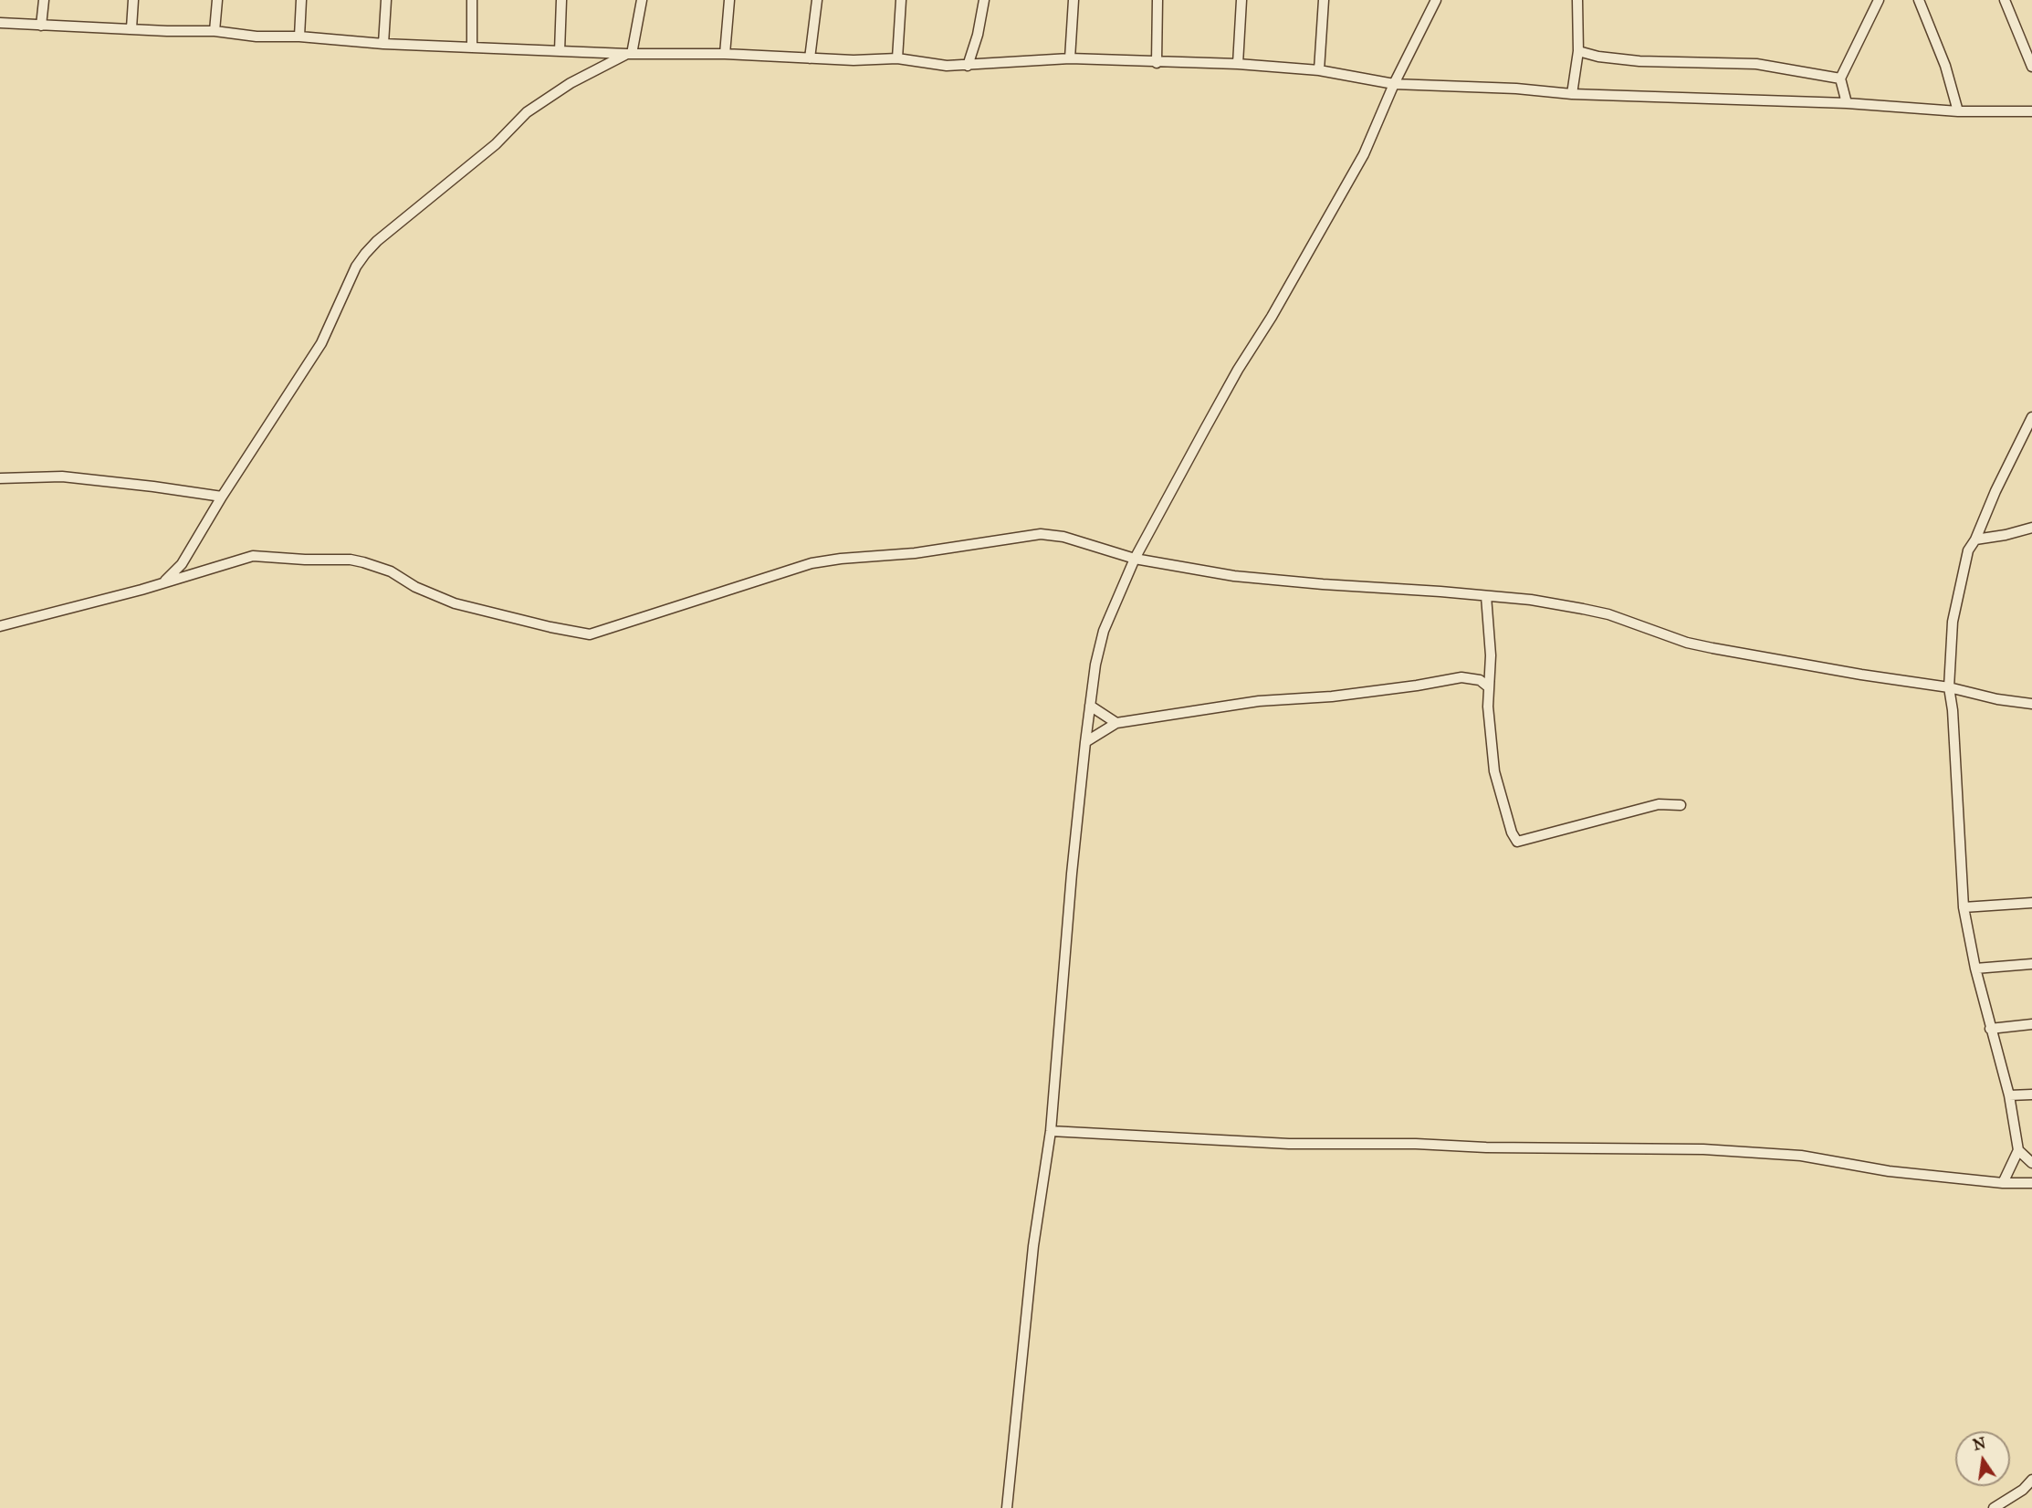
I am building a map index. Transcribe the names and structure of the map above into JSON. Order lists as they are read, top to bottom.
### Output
{
  "north": "top"
}
